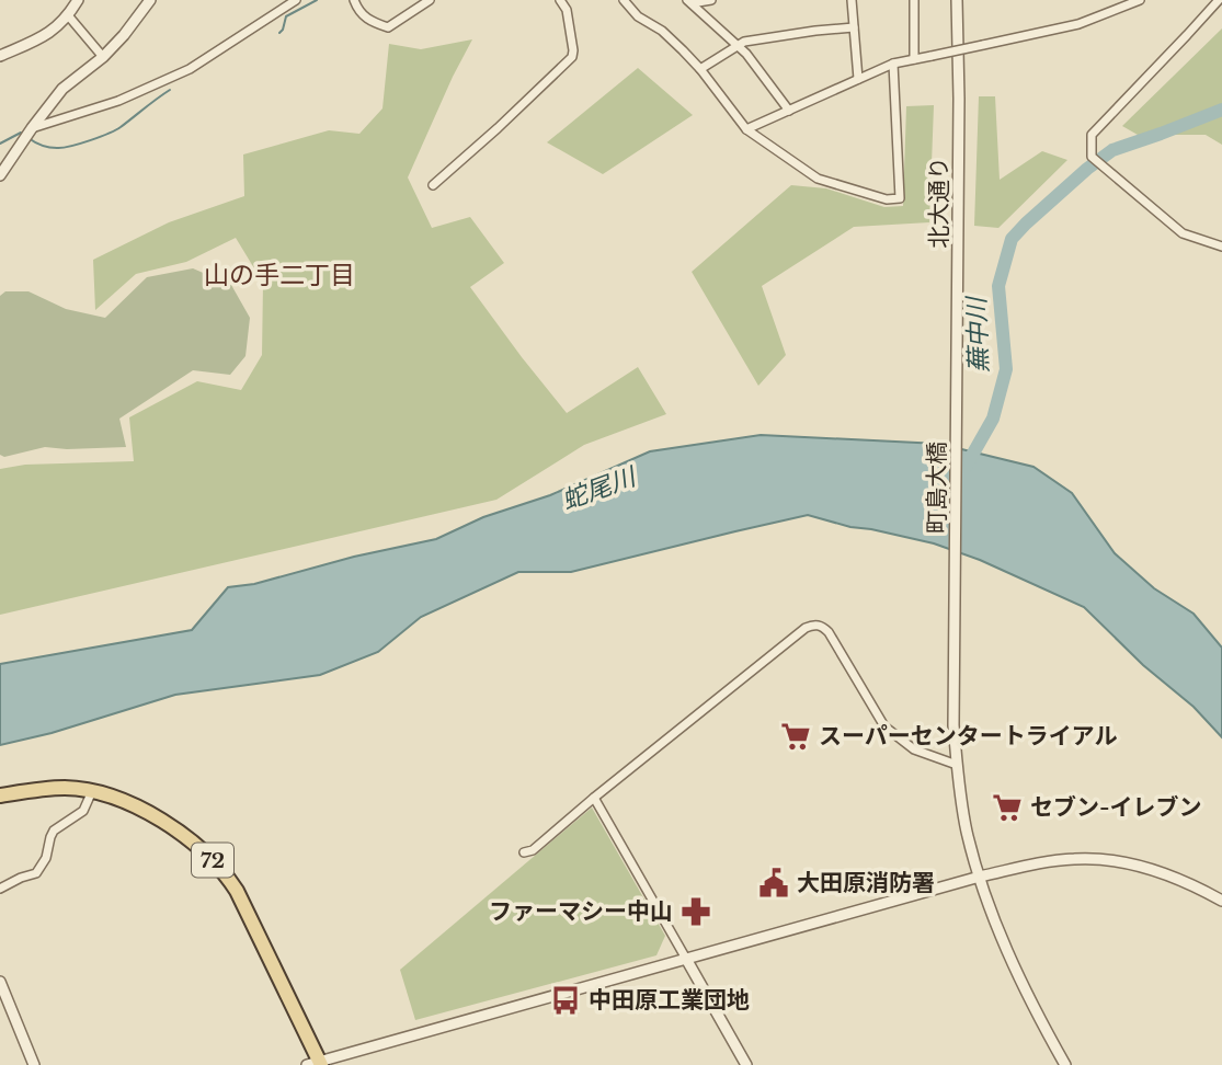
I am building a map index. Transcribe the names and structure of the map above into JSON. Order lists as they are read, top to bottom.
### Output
{
  "streets": {
    "main road": ["72"],
    "street": ["北大通り", "町島大橋"]
  },
  "crossings": [
    ["北大通り", "町島大橋"]
  ],
  "districts": ["山の手二丁目"],
  "water": ["蕪中川", "蛇尾川"],
  "places": {
    "supermarket": ["スーパーセンタートライアル", "セブン-イレブン"],
    "public building": ["大田原消防署"],
    "pharmacy": ["ファーマシー中山"],
    "bus stop": ["中田原工業団地"]
  }
}
